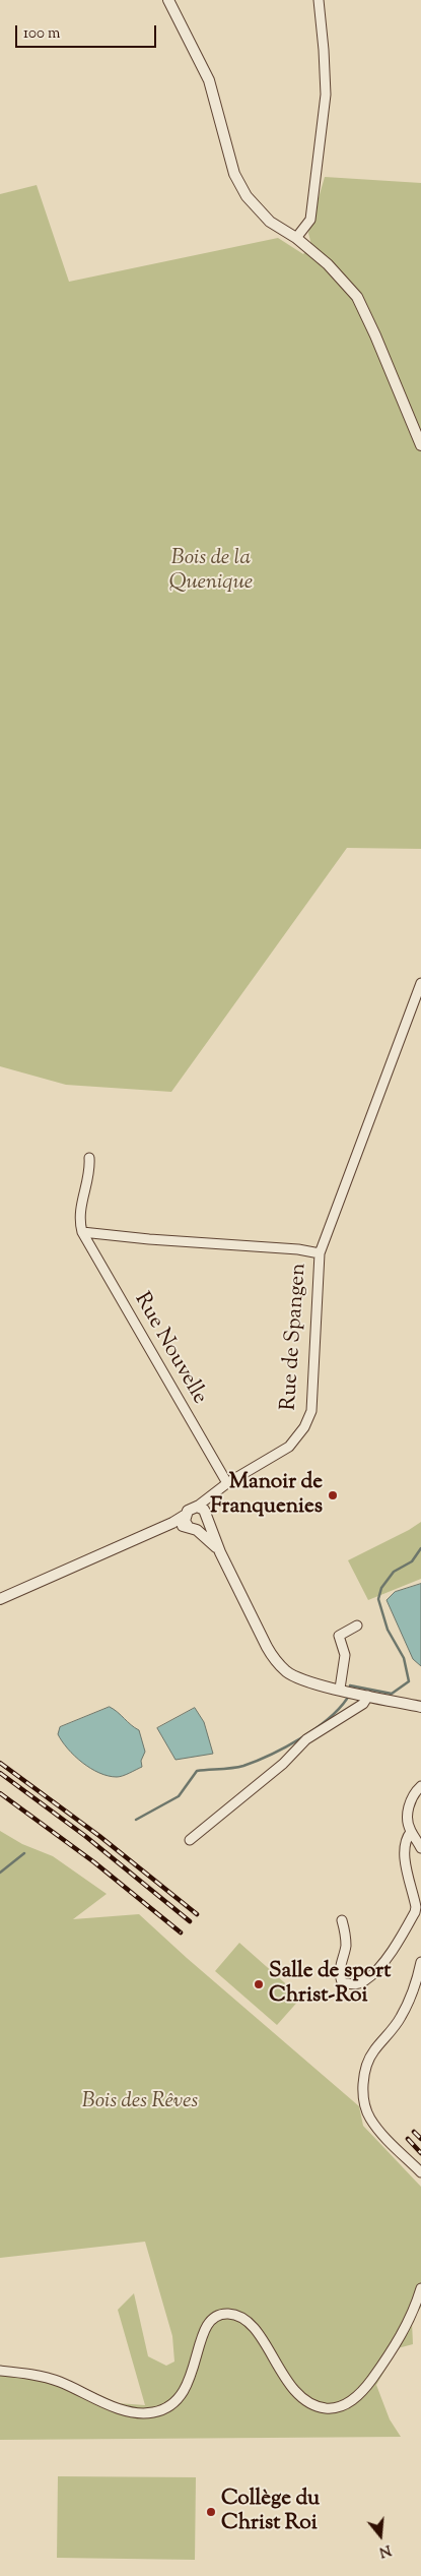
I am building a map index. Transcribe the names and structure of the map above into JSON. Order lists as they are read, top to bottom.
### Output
{
  "streets": {
    "street": ["Rue de Spangen", "Rue Nouvelle"]
  },
  "crossings": [
    ["Rue de Spangen", "Rue Nouvelle"]
  ],
  "parks": ["Bois de la Quenique", "Bois des Rêves"],
  "places": ["Manoir de Franquenies", "Salle de sport Christ-Roi", "Collège du Christ Roi"],
  "scale_bar": "100 m",
  "north": "bottom"
}
